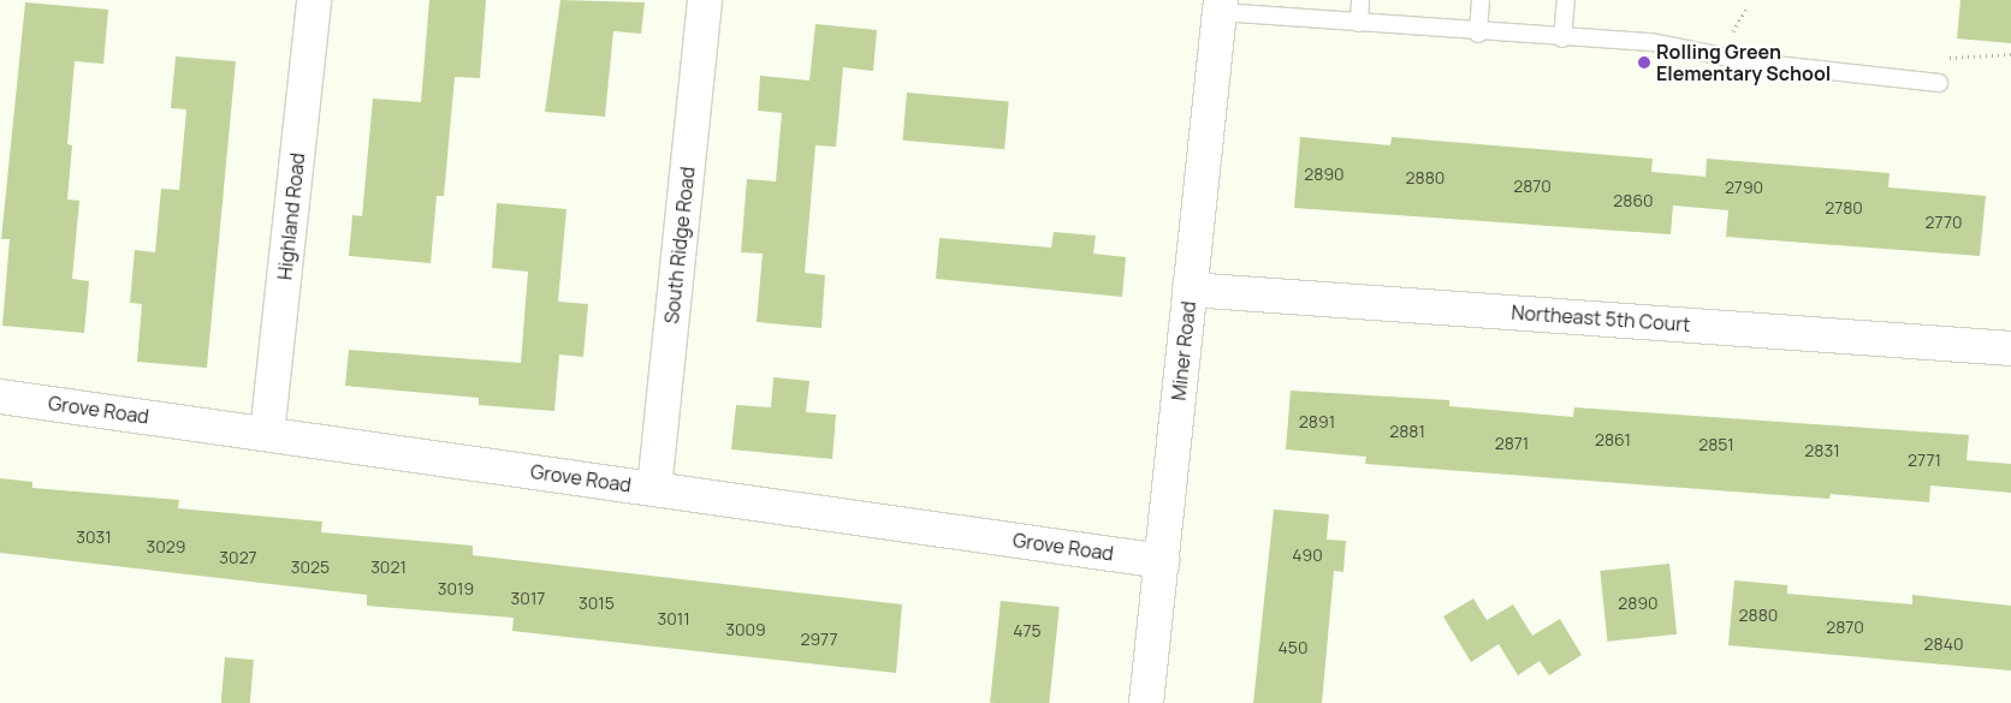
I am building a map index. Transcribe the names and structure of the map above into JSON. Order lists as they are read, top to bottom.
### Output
{
  "streets": {
    "street": [
      "Highland Road",
      "South Ridge Road",
      "Northeast 5th Court",
      "Miner Road",
      "Grove Road"
    ]
  },
  "crossings": [
    ["Highland Road", "Grove Road"],
    ["South Ridge Road", "Grove Road"],
    ["Northeast 5th Court", "Miner Road"],
    ["Miner Road", "Grove Road"]
  ],
  "places": ["Rolling Green Elementary School"],
  "house_numbers": [
    "2890",
    "2880",
    "2870",
    "2790",
    "2860",
    "2780",
    "2770",
    "2891",
    "2881",
    "2861",
    "2871",
    "2851",
    "2831",
    "2771",
    "3031",
    "3029",
    "490",
    "3027",
    "3025",
    "3021",
    "3019",
    "3017",
    "3015",
    "2890",
    "2880",
    "3011",
    "2870",
    "3009",
    "475",
    "2977",
    "2840",
    "450"
  ]
}
